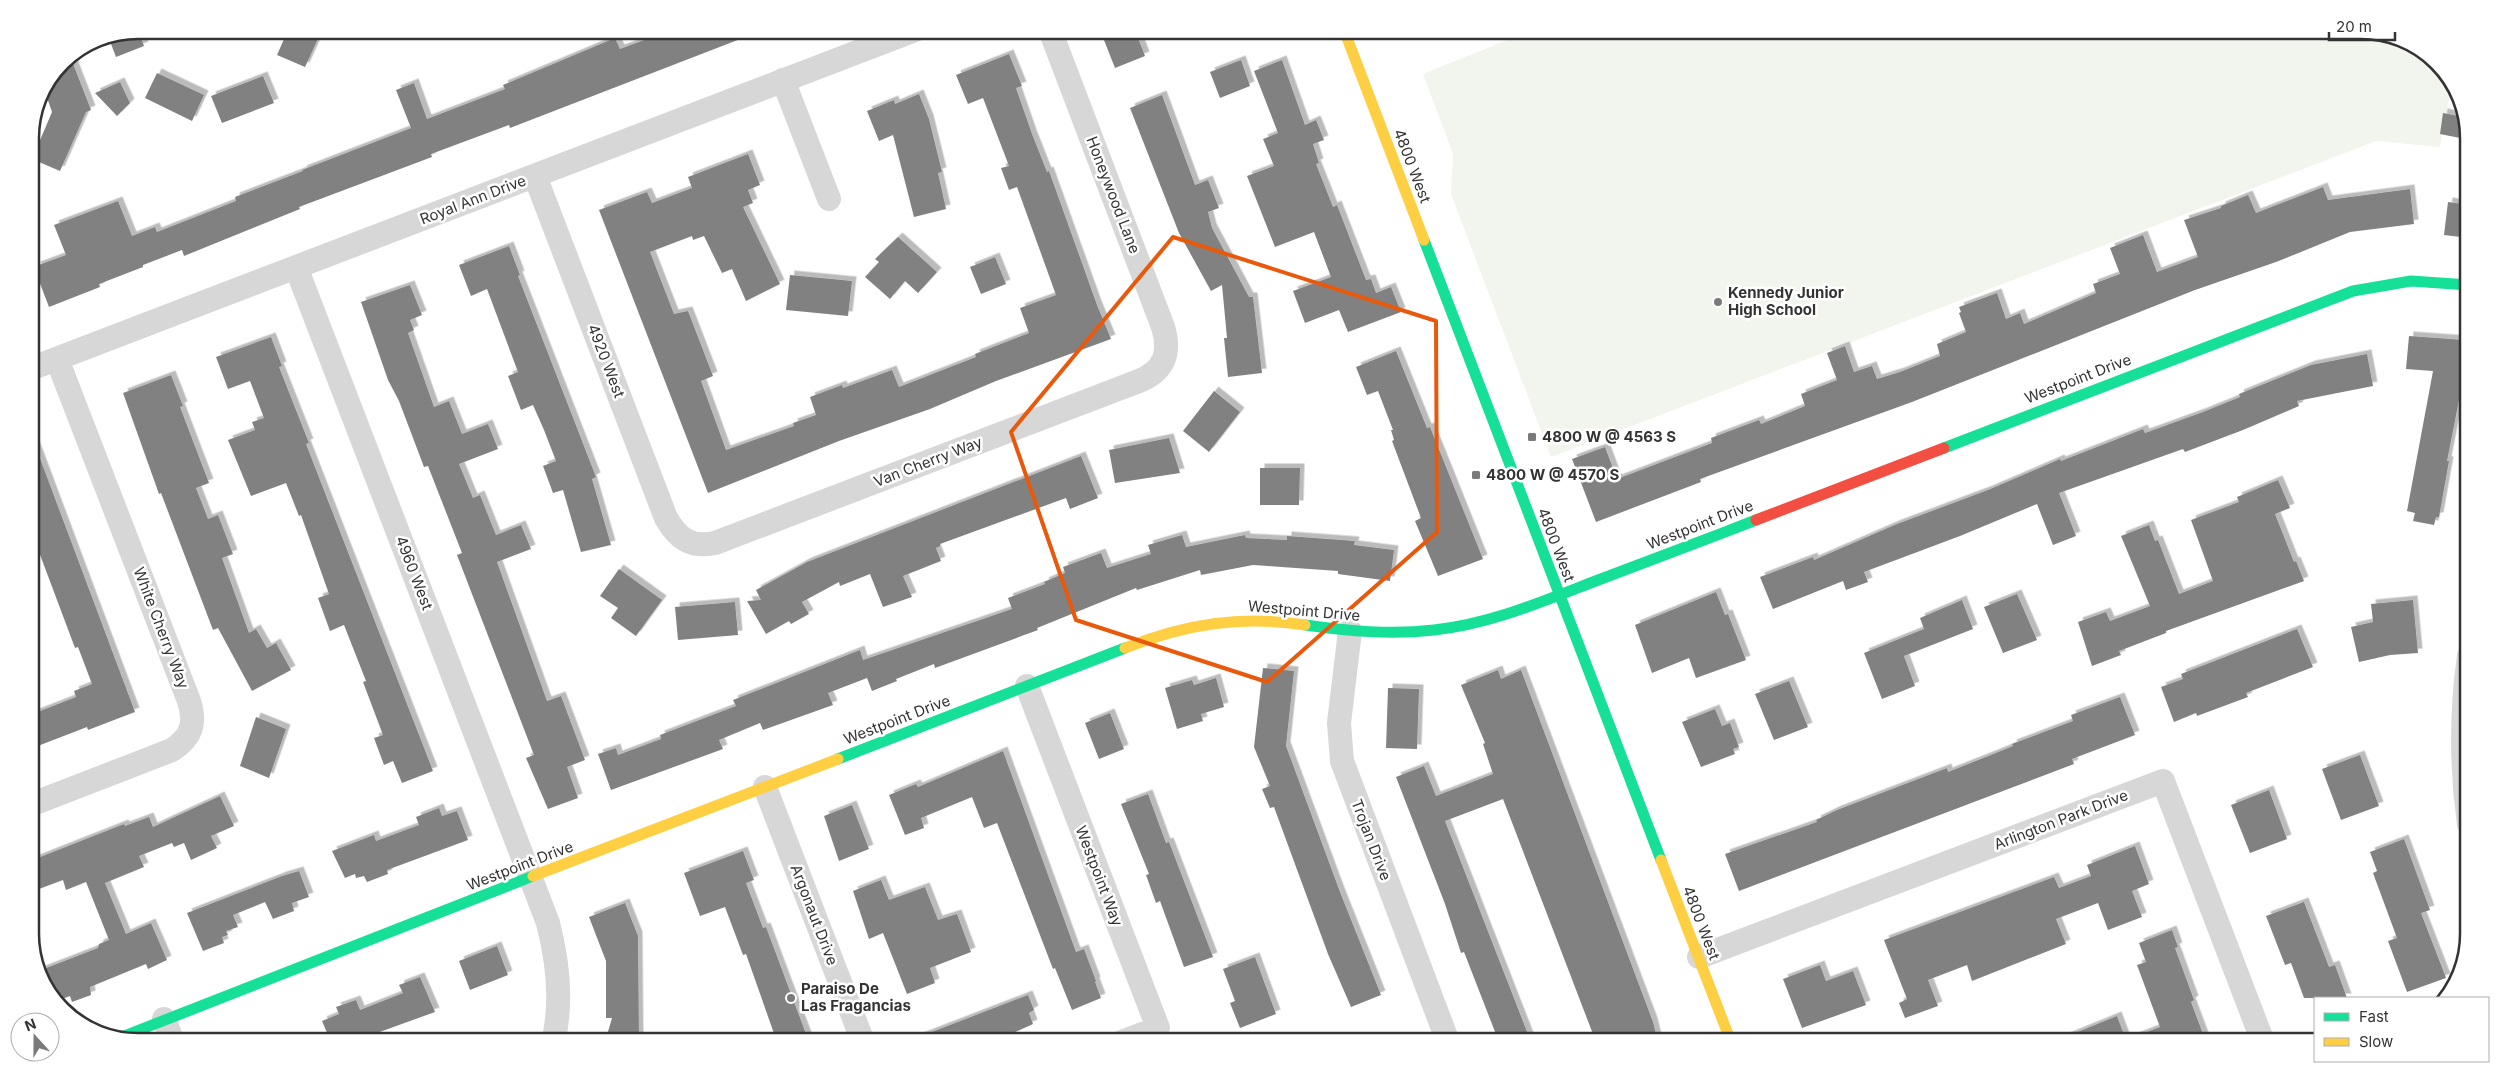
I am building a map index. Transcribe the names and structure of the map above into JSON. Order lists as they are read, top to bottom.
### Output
{
  "streets": {
    "street": [
      "4800 West",
      "Honeywood Lane",
      "Royal Ann Drive",
      "4920 West",
      "Westpoint Drive",
      "Van Cherry Way",
      "4960 West",
      "White Cherry Way",
      "Arlington Park Drive",
      "Trojan Drive",
      "Westpoint Way",
      "Argonaut Drive"
    ]
  },
  "crossings": [
    ["4800 West", "Westpoint Drive"],
    ["4800 West", "Arlington Park Drive"],
    ["Honeywood Lane", "Van Cherry Way"],
    ["Royal Ann Drive", "4920 West"],
    ["Royal Ann Drive", "4960 West"],
    ["Royal Ann Drive", "White Cherry Way"],
    ["4920 West", "Van Cherry Way"],
    ["Westpoint Drive", "4960 West"],
    ["Westpoint Drive", "Trojan Drive"],
    ["Westpoint Drive", "Westpoint Way"],
    ["Westpoint Drive", "Argonaut Drive"]
  ],
  "places": {
    "other": ["Kennedy Junior High School", "Paraiso De Las Fragancias"],
    "transit": ["4800 W @ 4563 S", "4800 W @ 4570 S"]
  },
  "legend": ["Fast", "Slow"],
  "scale_bar": "20 m",
  "north": "top"
}
